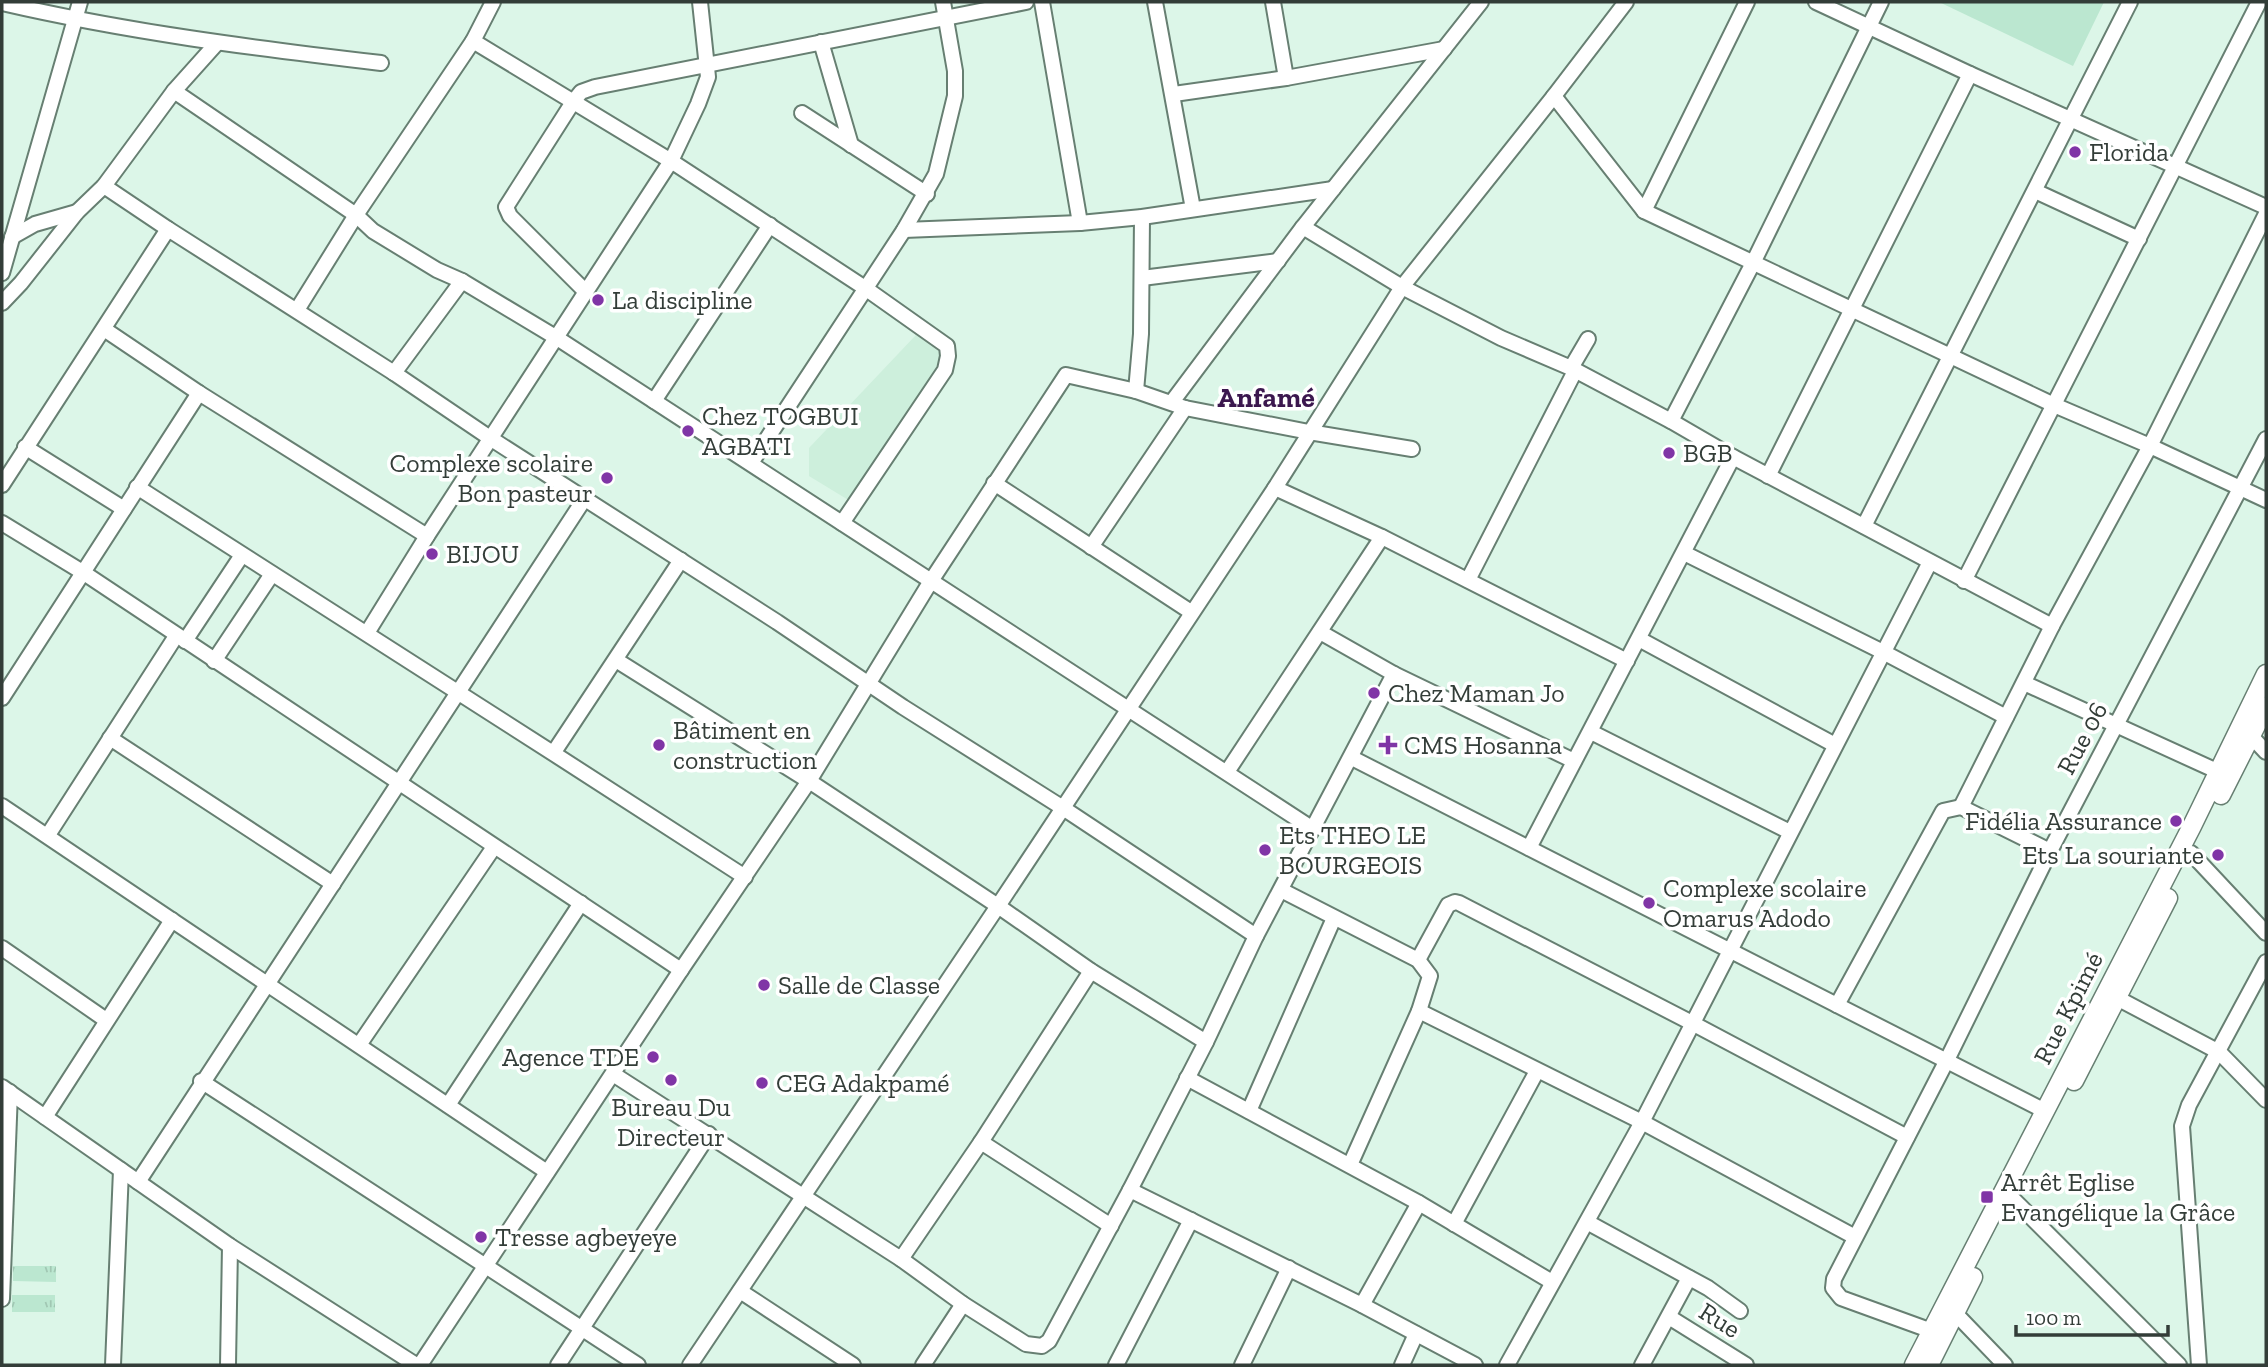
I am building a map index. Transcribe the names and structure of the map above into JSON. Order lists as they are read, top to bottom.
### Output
{
  "streets": {
    "main road": ["Rue Kpimé"],
    "street": ["Rue 06", "Rue"]
  },
  "crossings": [
    ["Rue 06", "Rue Kpimé"]
  ],
  "districts": ["Anfamé"],
  "places": {
    "other": [
      "Florida",
      "La discipline",
      "Chez TOGBUI AGBATI",
      "BGB",
      "Complexe scolaire Bon pasteur",
      "BIJOU",
      "Chez Maman Jo",
      "Bâtiment en construction",
      "Fidélia Assurance",
      "Ets THEO LE BOURGEOIS",
      "Ets La souriante",
      "Complexe scolaire Omarus Adodo",
      "Salle de Classe",
      "Agence TDE",
      "Bureau Du Directeur",
      "CEG Adakpamé",
      "Tresse agbeyeye"
    ],
    "health": ["CMS Hosanna"],
    "transit": ["Arrêt Eglise Evangélique la Grâce"]
  },
  "scale_bar": "100 m"
}
